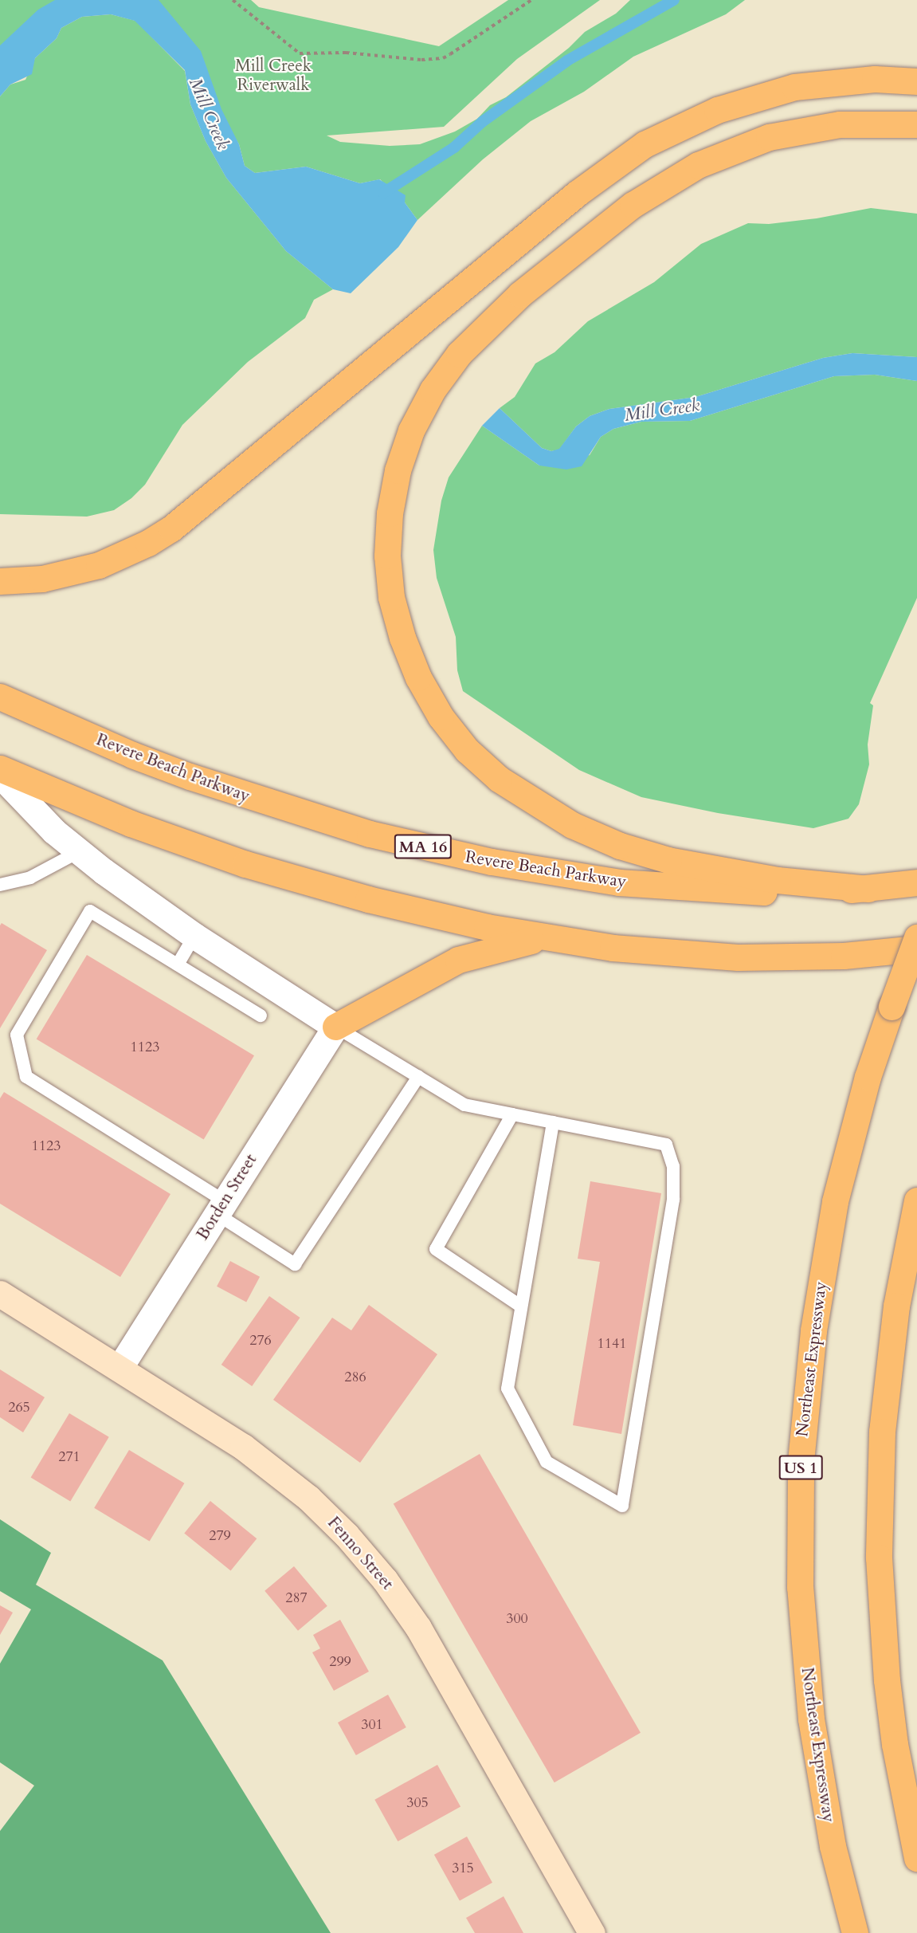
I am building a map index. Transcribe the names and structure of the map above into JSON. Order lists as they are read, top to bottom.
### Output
{
  "streets": {
    "highway": [
      "Revere Beach Parkway",
      "MA 16",
      "Northeast Expressway",
      "US 1"
    ],
    "street": ["Borden Street", "Fenno Street"]
  },
  "crossings": [
    ["Borden Street", "Fenno Street"]
  ],
  "water": ["Mill Creek"],
  "parks": ["Mill Creek Riverwalk"],
  "house_numbers": [
    "1123",
    "1123",
    "276",
    "1141",
    "286",
    "265",
    "271",
    "279",
    "287",
    "300",
    "299",
    "301",
    "305",
    "315"
  ]
}
